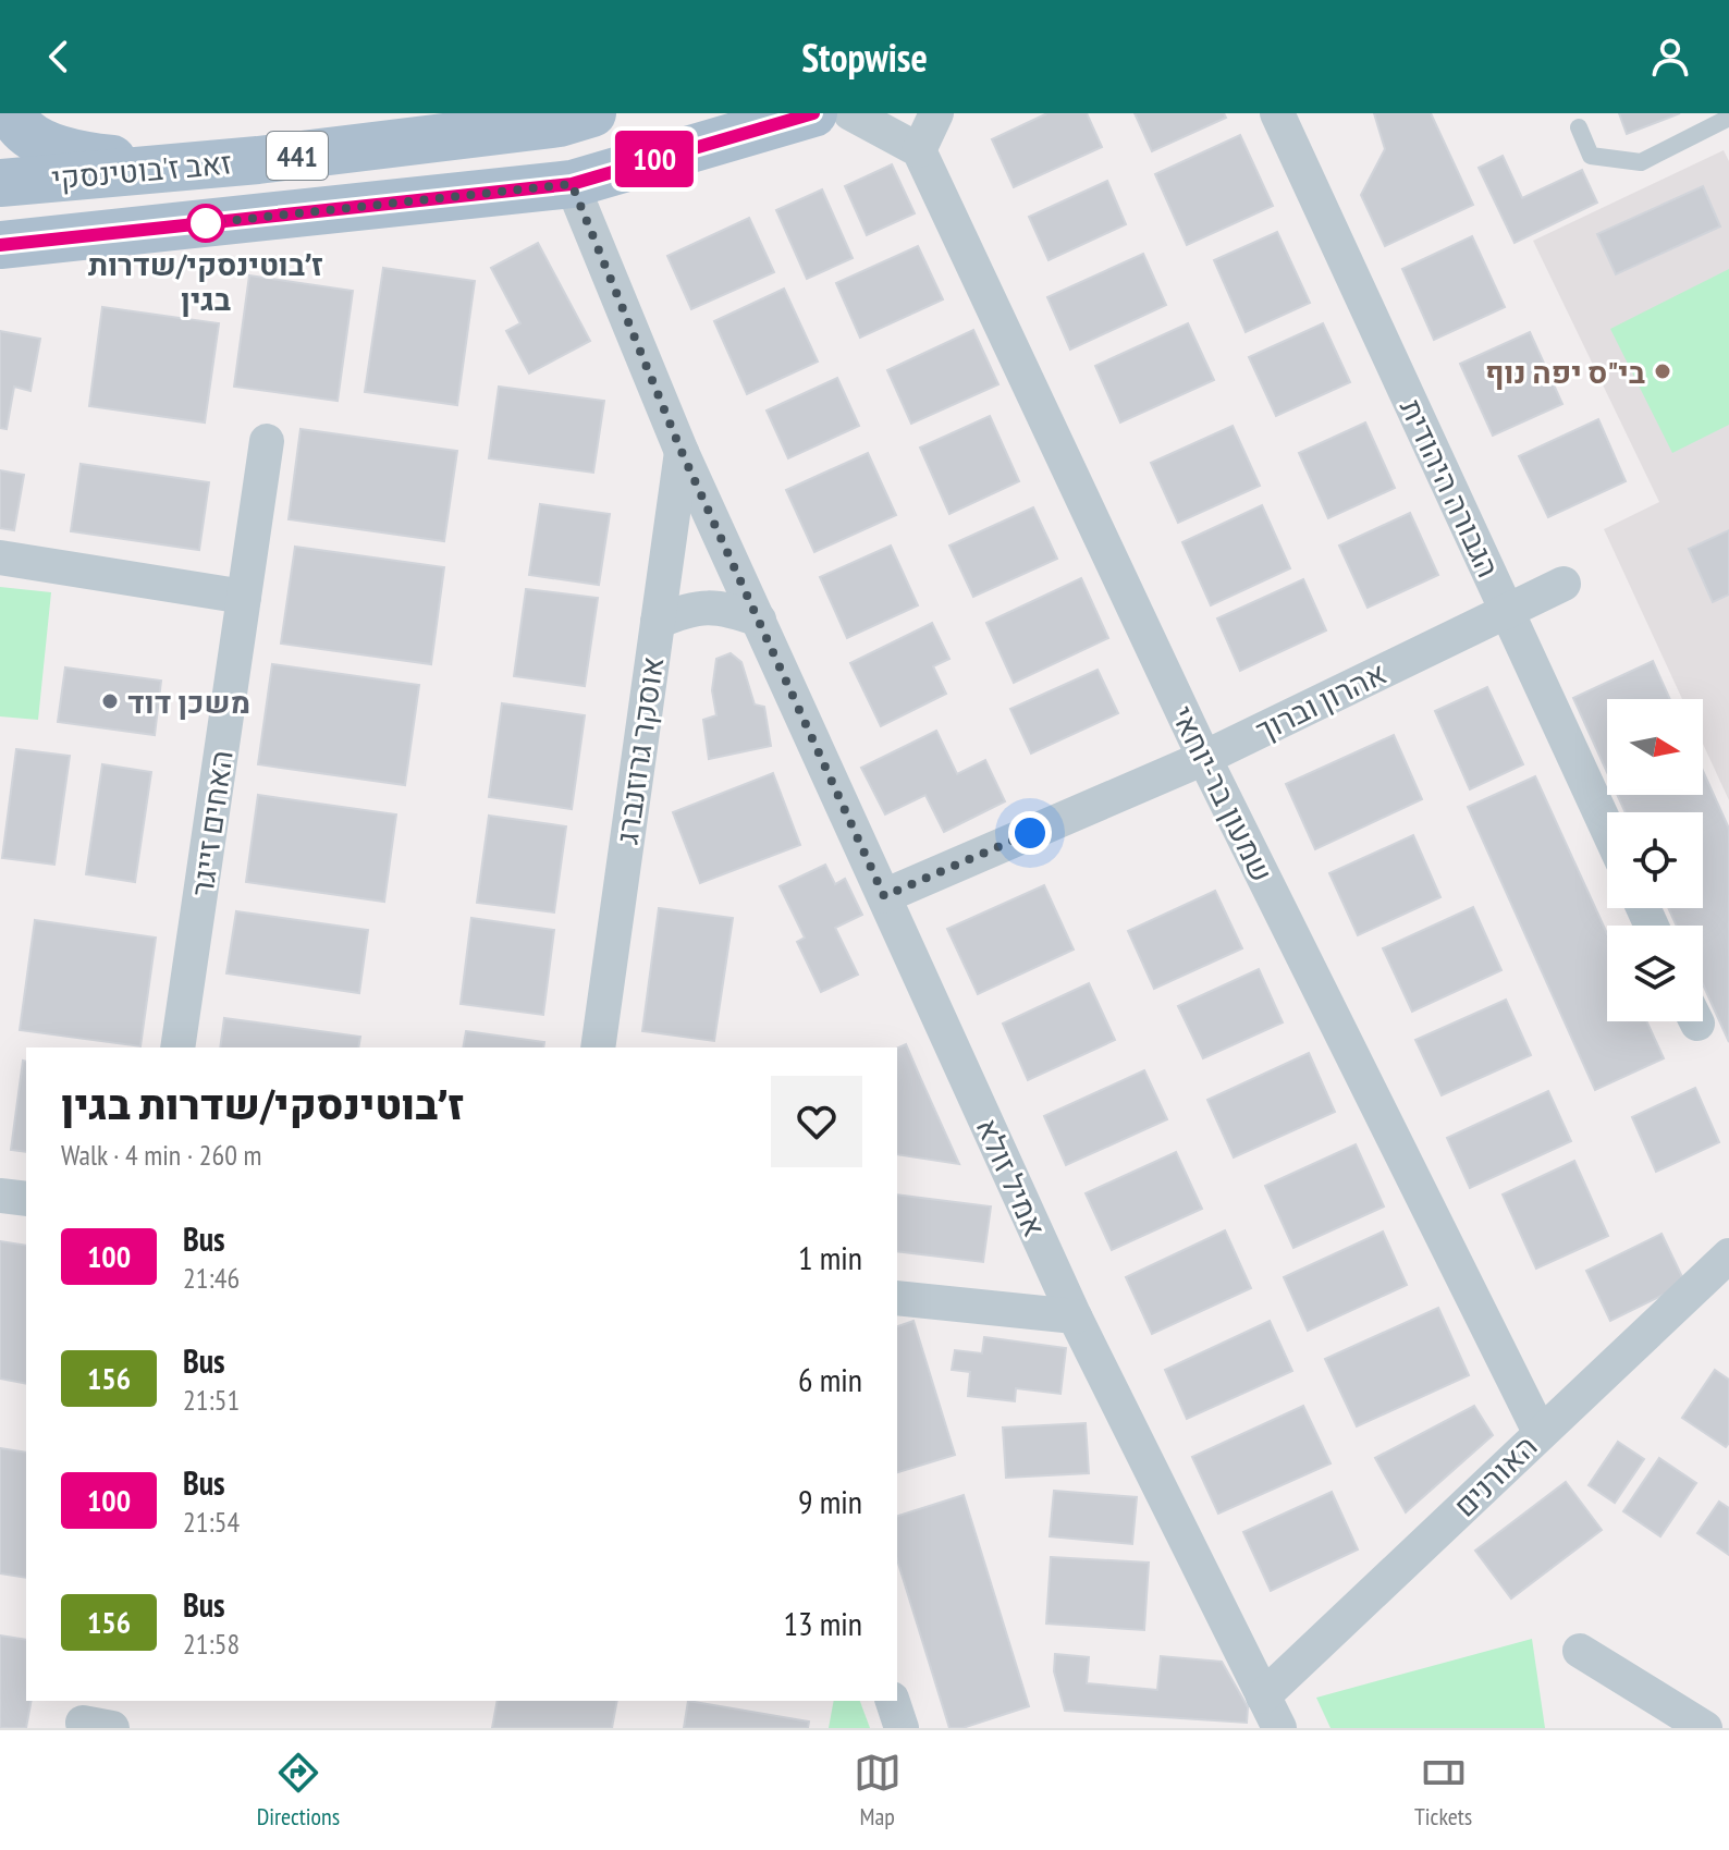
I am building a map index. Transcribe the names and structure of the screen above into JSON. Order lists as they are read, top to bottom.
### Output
{
  "streets": {
    "main road": ["441", "זאב ז'בוטינסקי"],
    "street": [
      "הגבורה היהודית",
      "אהרון וברוך",
      "אוסקר גרוזנברג",
      "שמעון בר-יוחאי",
      "האחים זייגר",
      "אמיל זולא",
      "האורנים"
    ]
  },
  "crossings": [
    ["זאב ז'בוטינסקי", "אמיל זולא"],
    ["הגבורה היהודית", "אהרון וברוך"],
    ["אהרון וברוך", "שמעון בר-יוחאי"],
    ["אהרון וברוך", "אמיל זולא"],
    ["אוסקר גרוזנברג", "אמיל זולא"],
    ["שמעון בר-יוחאי", "האורנים"],
    ["אמיל זולא", "האורנים"]
  ],
  "places": ["ז׳בוטינסקי/שדרות בגין", "בי\"ס יפה נוף", "משכן דוד"],
  "lines": ["bus line 100"],
  "north": "right",
  "page": {
    "header": "Stopwise",
    "on_map": "100",
    "heading": ["ז׳בוטינסקי/שדרות בגין", "Walk · 4 min · 260 m"],
    "list": [
      {
        "mark": "100",
        "name": "Bus",
        "note": "21:46",
        "value": "1 min"
      },
      {
        "mark": "156",
        "name": "Bus",
        "note": "21:51",
        "value": "6 min"
      },
      {
        "mark": "100",
        "name": "Bus",
        "note": "21:54",
        "value": "9 min"
      },
      {
        "mark": "156",
        "name": "Bus",
        "note": "21:58",
        "value": "13 min"
      }
    ],
    "tabs": ["Directions", "Map", "Tickets"]
  }
}
